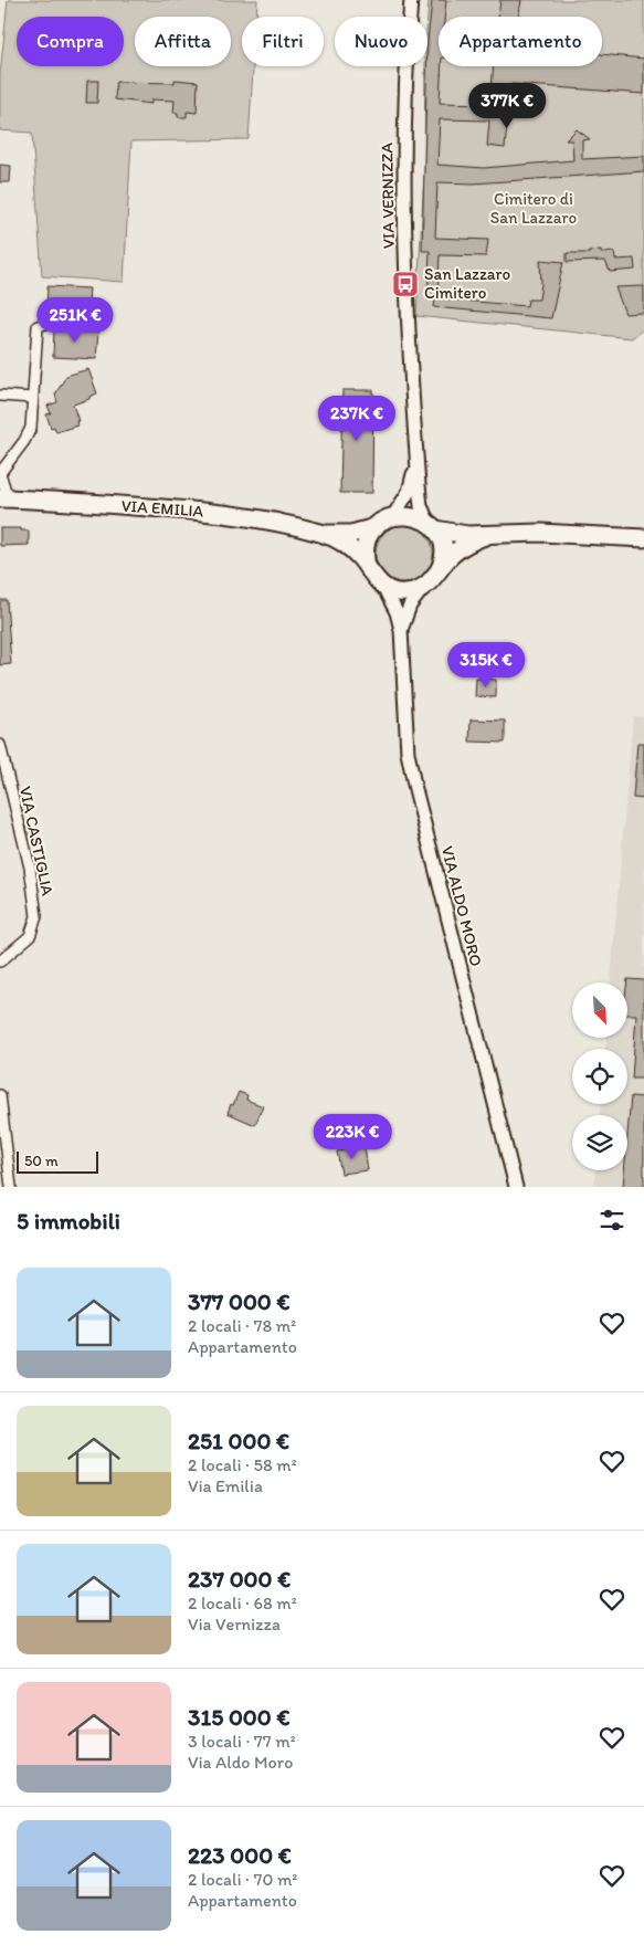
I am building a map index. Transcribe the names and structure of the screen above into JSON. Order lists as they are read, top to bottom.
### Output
{
  "streets": {
    "main road": ["VIA EMILIA"],
    "street": ["VIA VERNIZZA", "VIA CASTIGLIA", "VIA ALDO MORO"]
  },
  "crossings": [
    ["VIA VERNIZZA", "VIA EMILIA"],
    ["VIA VERNIZZA", "VIA ALDO MORO"],
    ["VIA EMILIA", "VIA ALDO MORO"]
  ],
  "parks": ["Cimitero di San Lazzaro"],
  "places": {
    "bus stop": ["San Lazzaro Cimitero"]
  },
  "scale_bar": "50 m",
  "north": "bottom right",
  "page": {
    "chip": [
      "Compra",
      "Affitta",
      "Filtri",
      "Nuovo",
      "Appartamento"
    ],
    "price": [
      "377K €",
      "251K €",
      "237K €",
      "315K €",
      "223K €"
    ],
    "scale": "50 m",
    "heading": "5 immobili",
    "list": [
      {
        "name": "377 000 €",
        "note": "2 locali · 78 m² · Appartamento"
      },
      {
        "name": "251 000 €",
        "note": "2 locali · 58 m² · Via Emilia"
      },
      {
        "name": "237 000 €",
        "note": "2 locali · 68 m² · Via Vernizza"
      },
      {
        "name": "315 000 €",
        "note": "3 locali · 77 m² · Via Aldo Moro"
      },
      {
        "name": "223 000 €",
        "note": "2 locali · 70 m² · Appartamento"
      }
    ]
  }
}
